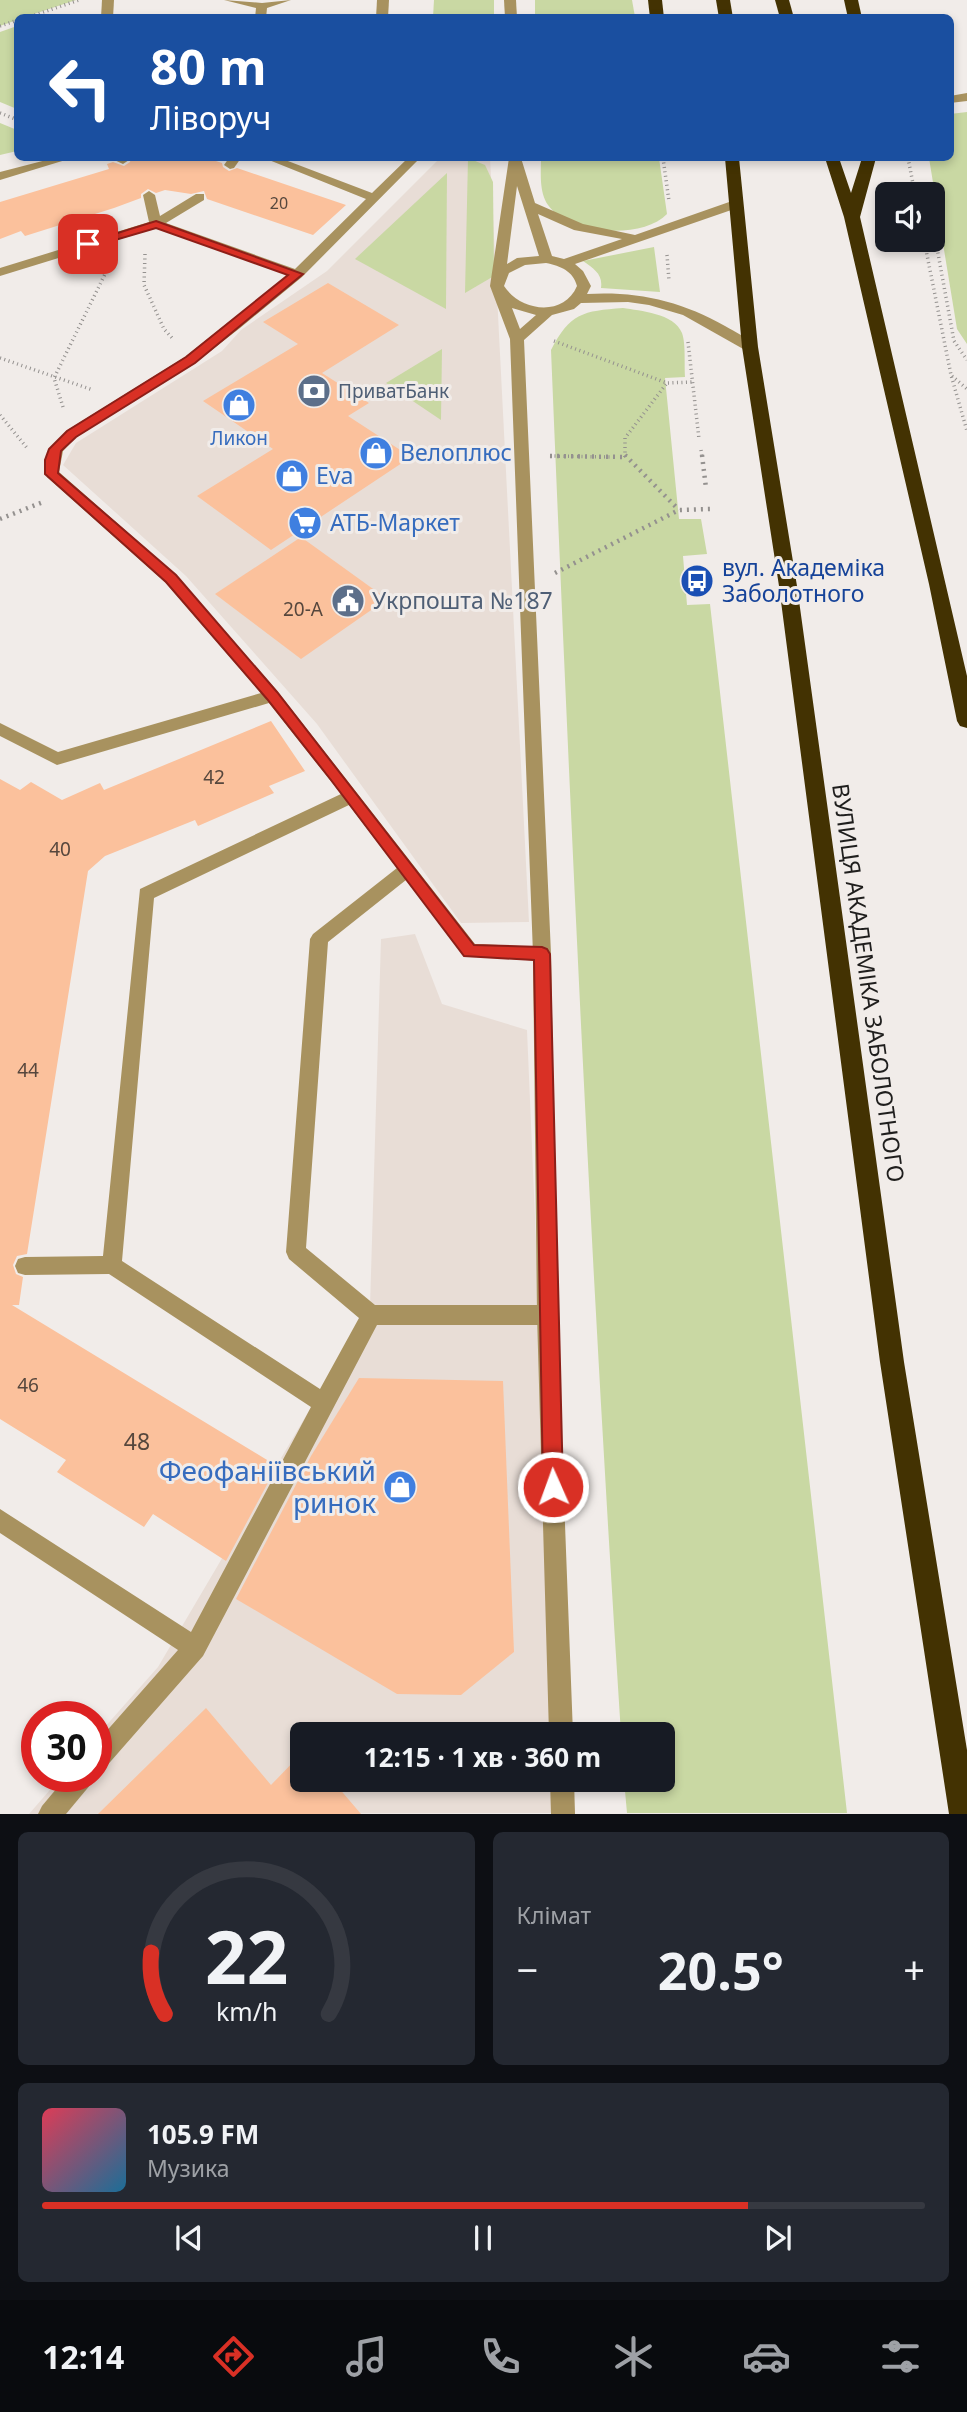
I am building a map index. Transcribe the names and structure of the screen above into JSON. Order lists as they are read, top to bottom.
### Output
{
  "streets": {
    "highway": ["ВУЛИЦЯ АКАДЕМІКА ЗАБОЛОТНОГО"]
  },
  "places": {
    "bank": ["ПриватБанк"],
    "shop": [
      "Ликон",
      "Велоплюс",
      "Eva",
      "Феофаніївський ринок"
    ],
    "supermarket": ["АТБ-Маркет"],
    "bus stop": ["вул. Академіка Заболотного"],
    "public building": ["Укрпошта №187"]
  },
  "house_numbers": [
    "20",
    "20-А",
    "42",
    "40",
    "44",
    "46",
    "48"
  ],
  "page": {
    "turn": ["80 m", "Ліворуч"],
    "limit": "30",
    "trip": "12:15 · 1 хв · 360 m",
    "tile": "Клімат",
    "heat": ["−", "20.5°", "+"],
    "song": ["105.9 FM", "Музика"],
    "tabs": "12:14",
    "gauge": ["22", "km/h"]
  }
}
